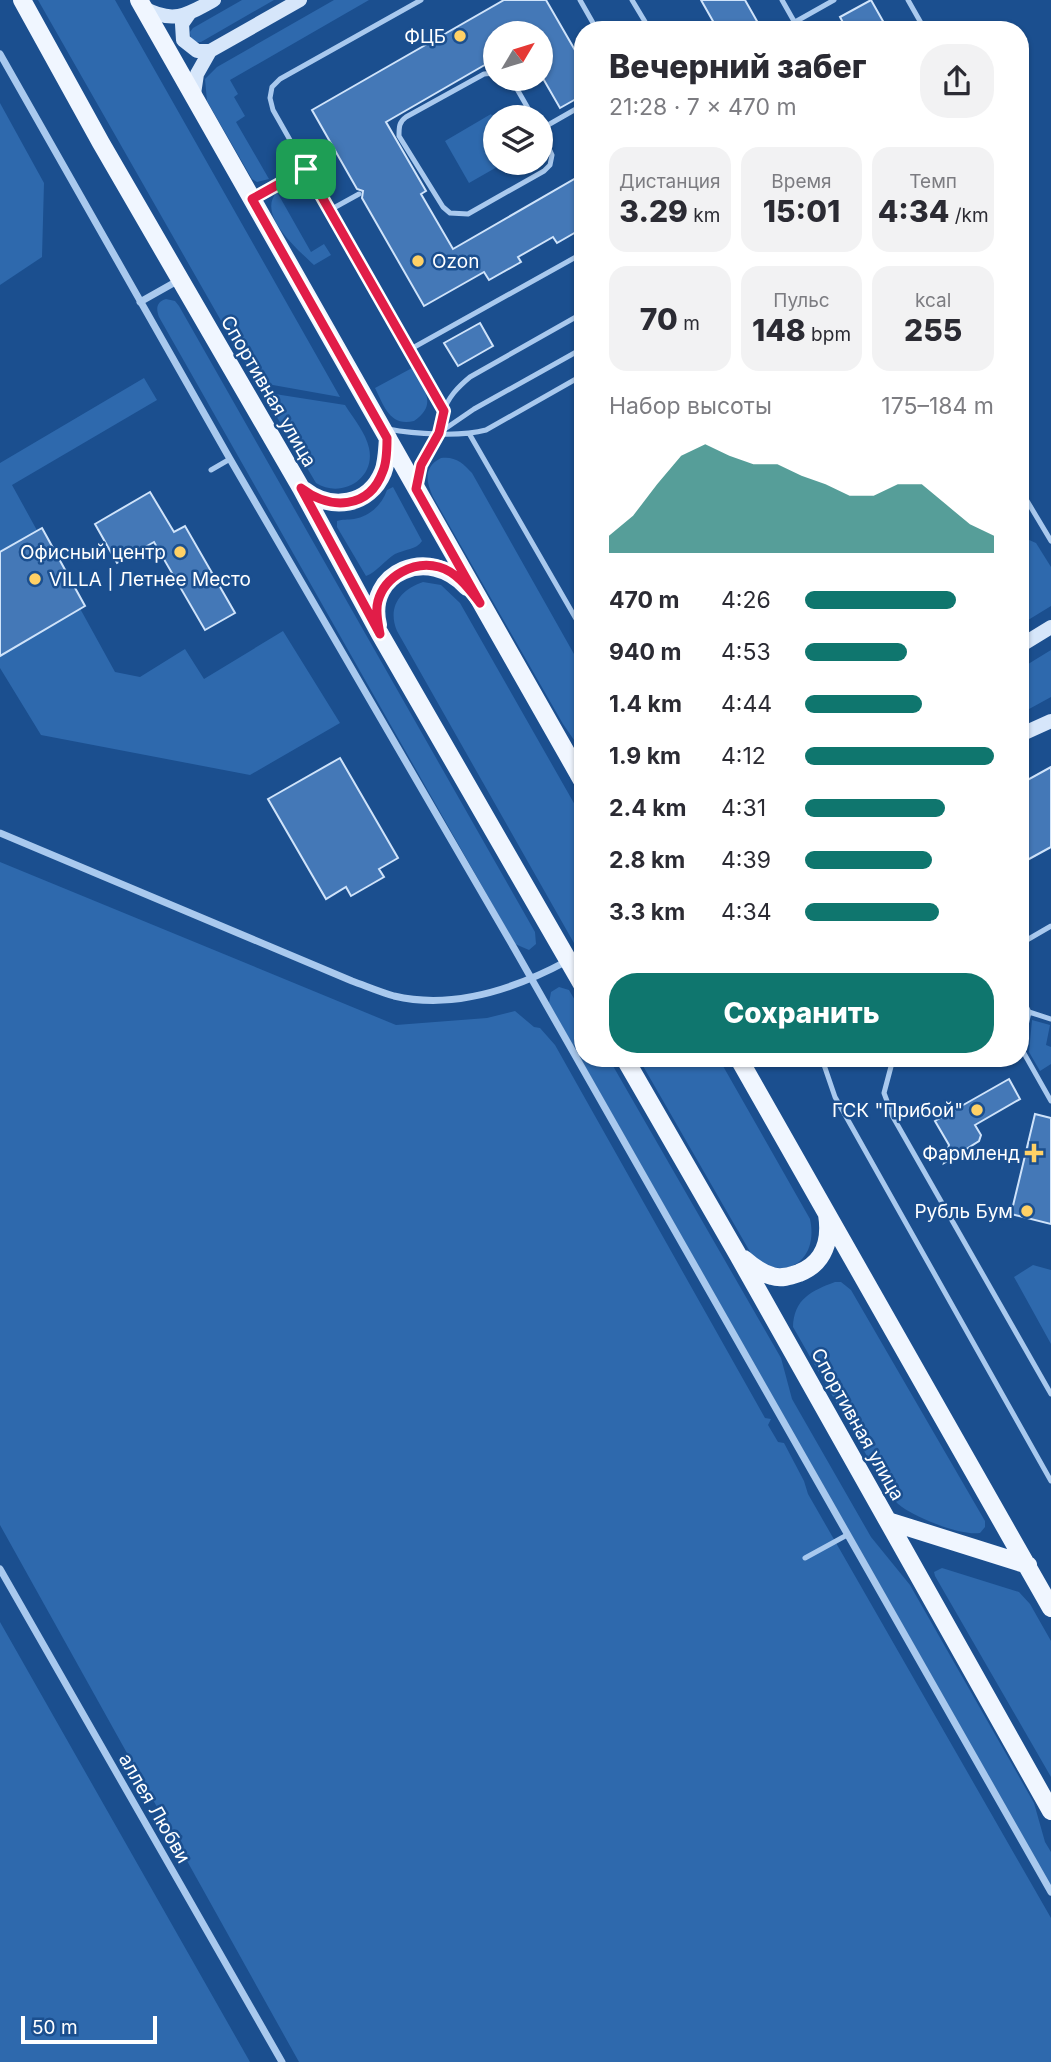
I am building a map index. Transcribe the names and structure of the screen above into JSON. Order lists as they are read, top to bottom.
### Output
{
  "streets": {
    "main road": ["Спортивная улица"],
    "street": ["аллея Любви"]
  },
  "places": {
    "other": [
      "ФЦБ",
      "Ozon",
      "Офисный центр",
      "VILLA | Летнее Место",
      "ГСК \"Прибой\"",
      "Рубль Бум"
    ],
    "health": ["Фармленд"]
  },
  "scale_bar": "50 m",
  "north": "top right",
  "page": {
    "heading": ["Вечерний забег", "21:28 · 7 × 470 m"],
    "stats": [
      ["Дистанция", "3.29 km"],
      ["Время", "15:01"],
      ["Темп", "4:34 /km"],
      ["70 m"],
      ["Пульс", "148 bpm"],
      ["kcal", "255"]
    ],
    "chart": ["Набор высоты", "175–184 m"],
    "list": [
      {
        "name": "470 m",
        "note": "4:26"
      },
      {
        "name": "940 m",
        "note": "4:53"
      },
      {
        "name": "1.4 km",
        "note": "4:44"
      },
      {
        "name": "1.9 km",
        "note": "4:12"
      },
      {
        "name": "2.4 km",
        "note": "4:31"
      },
      {
        "name": "2.8 km",
        "note": "4:39"
      },
      {
        "name": "3.3 km",
        "note": "4:34"
      }
    ],
    "buttons": "Сохранить",
    "scale": "50 m"
  }
}
